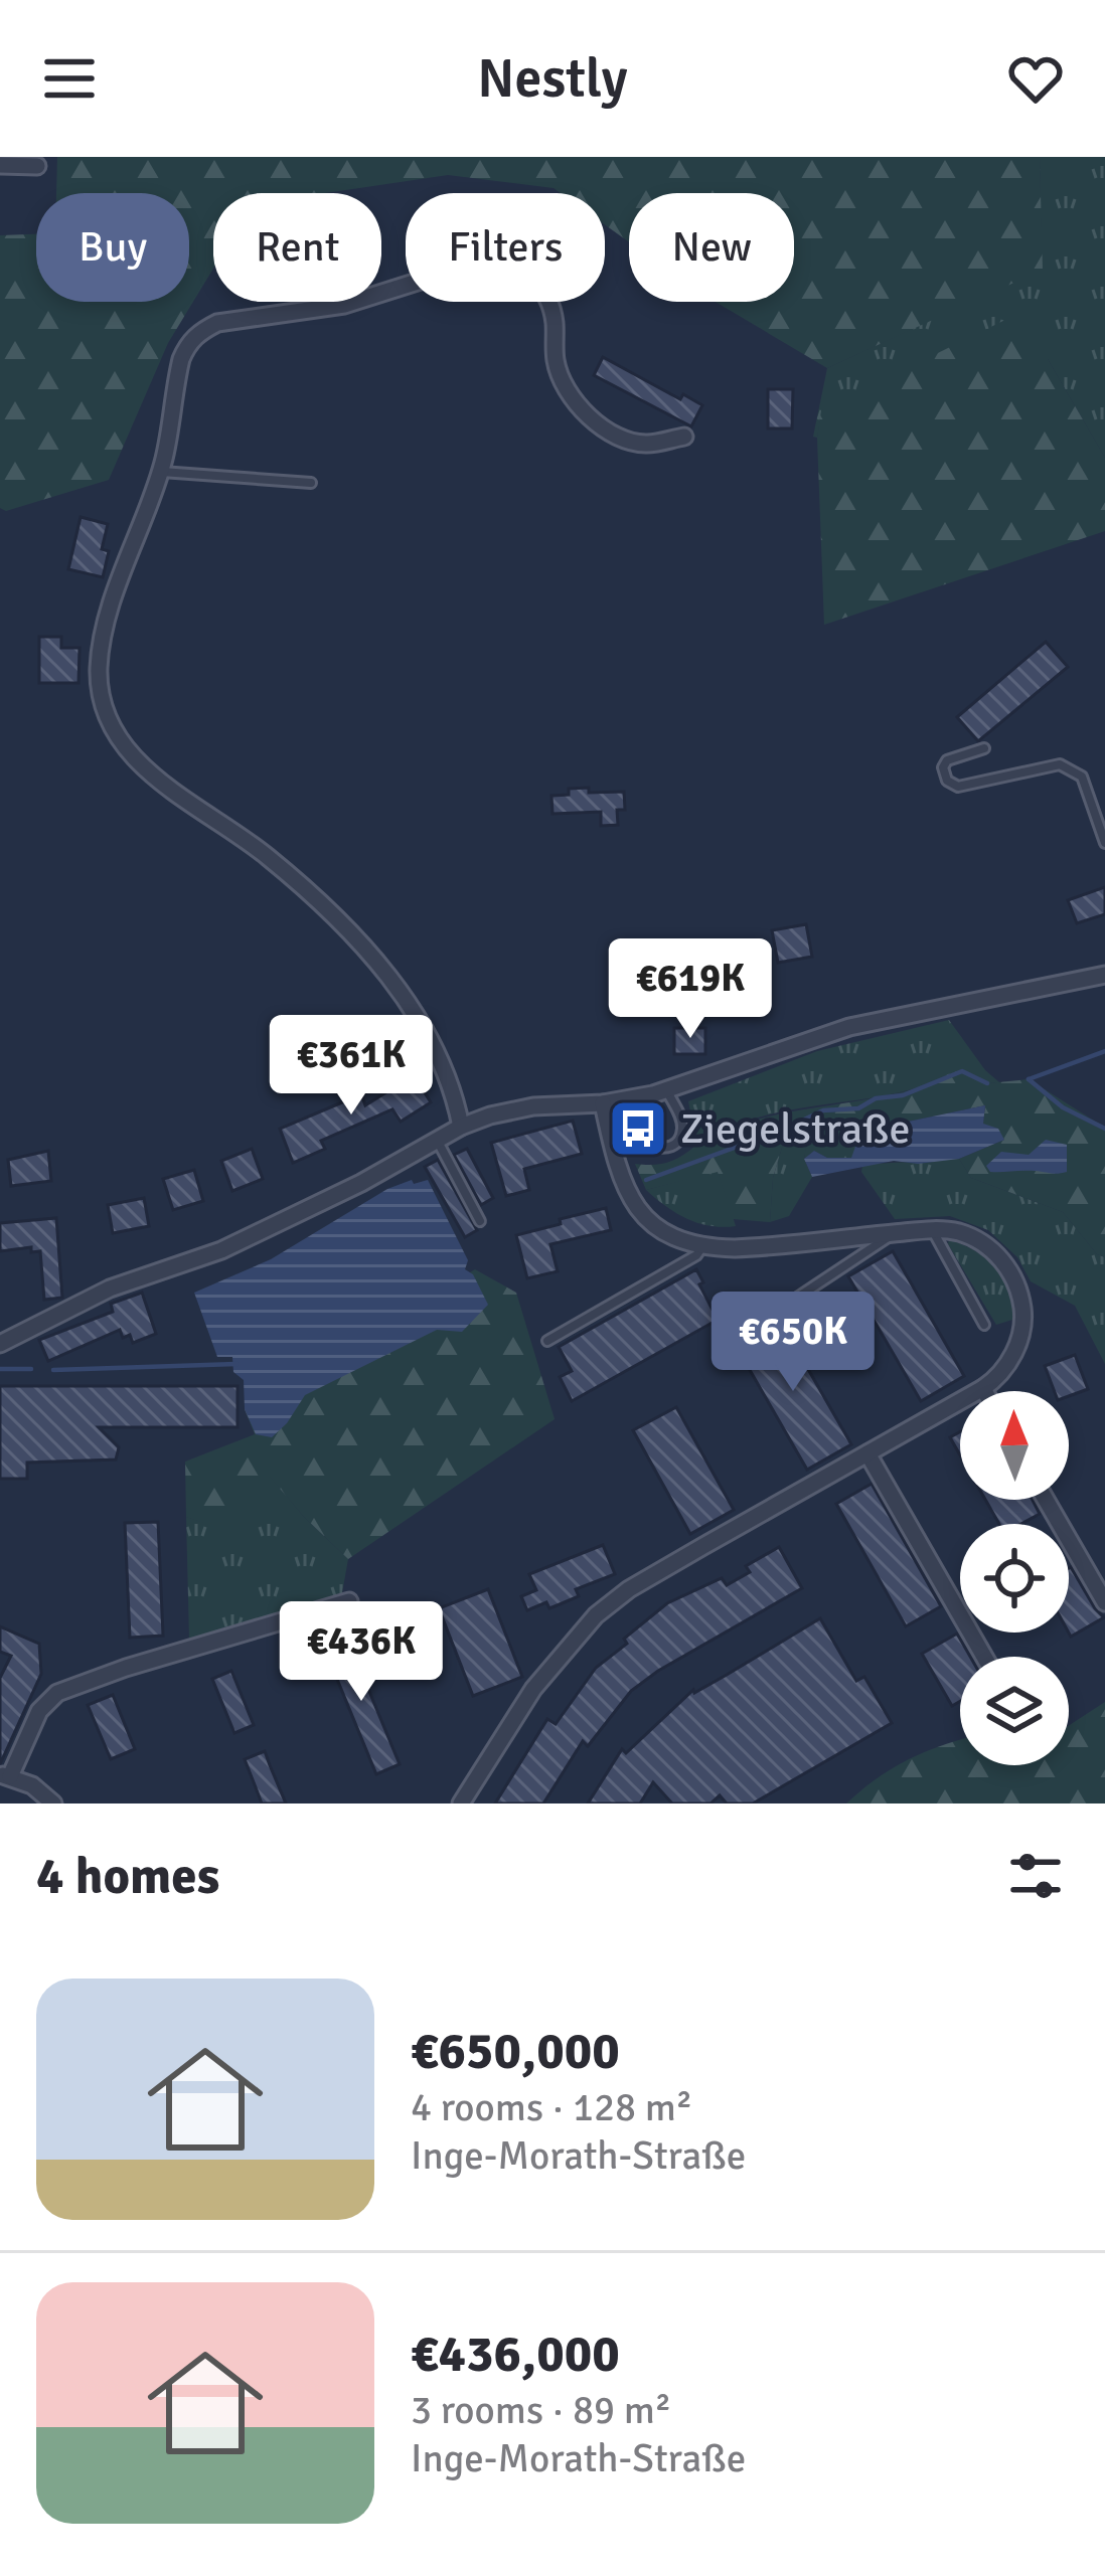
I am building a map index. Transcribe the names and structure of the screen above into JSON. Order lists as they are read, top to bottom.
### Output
{
  "places": {
    "bus stop": ["Ziegelstraße"]
  },
  "north": "top",
  "page": {
    "header": "Nestly",
    "chip": [
      "Buy",
      "Rent",
      "Filters",
      "New"
    ],
    "price": [
      "€619K",
      "€361K",
      "€650K",
      "€436K"
    ],
    "heading": "4 homes",
    "list": [
      {
        "name": "€650,000",
        "note": "4 rooms · 128 m² · Inge-Morath-Straße"
      },
      {
        "name": "€436,000",
        "note": "3 rooms · 89 m² · Inge-Morath-Straße"
      }
    ]
  }
}
